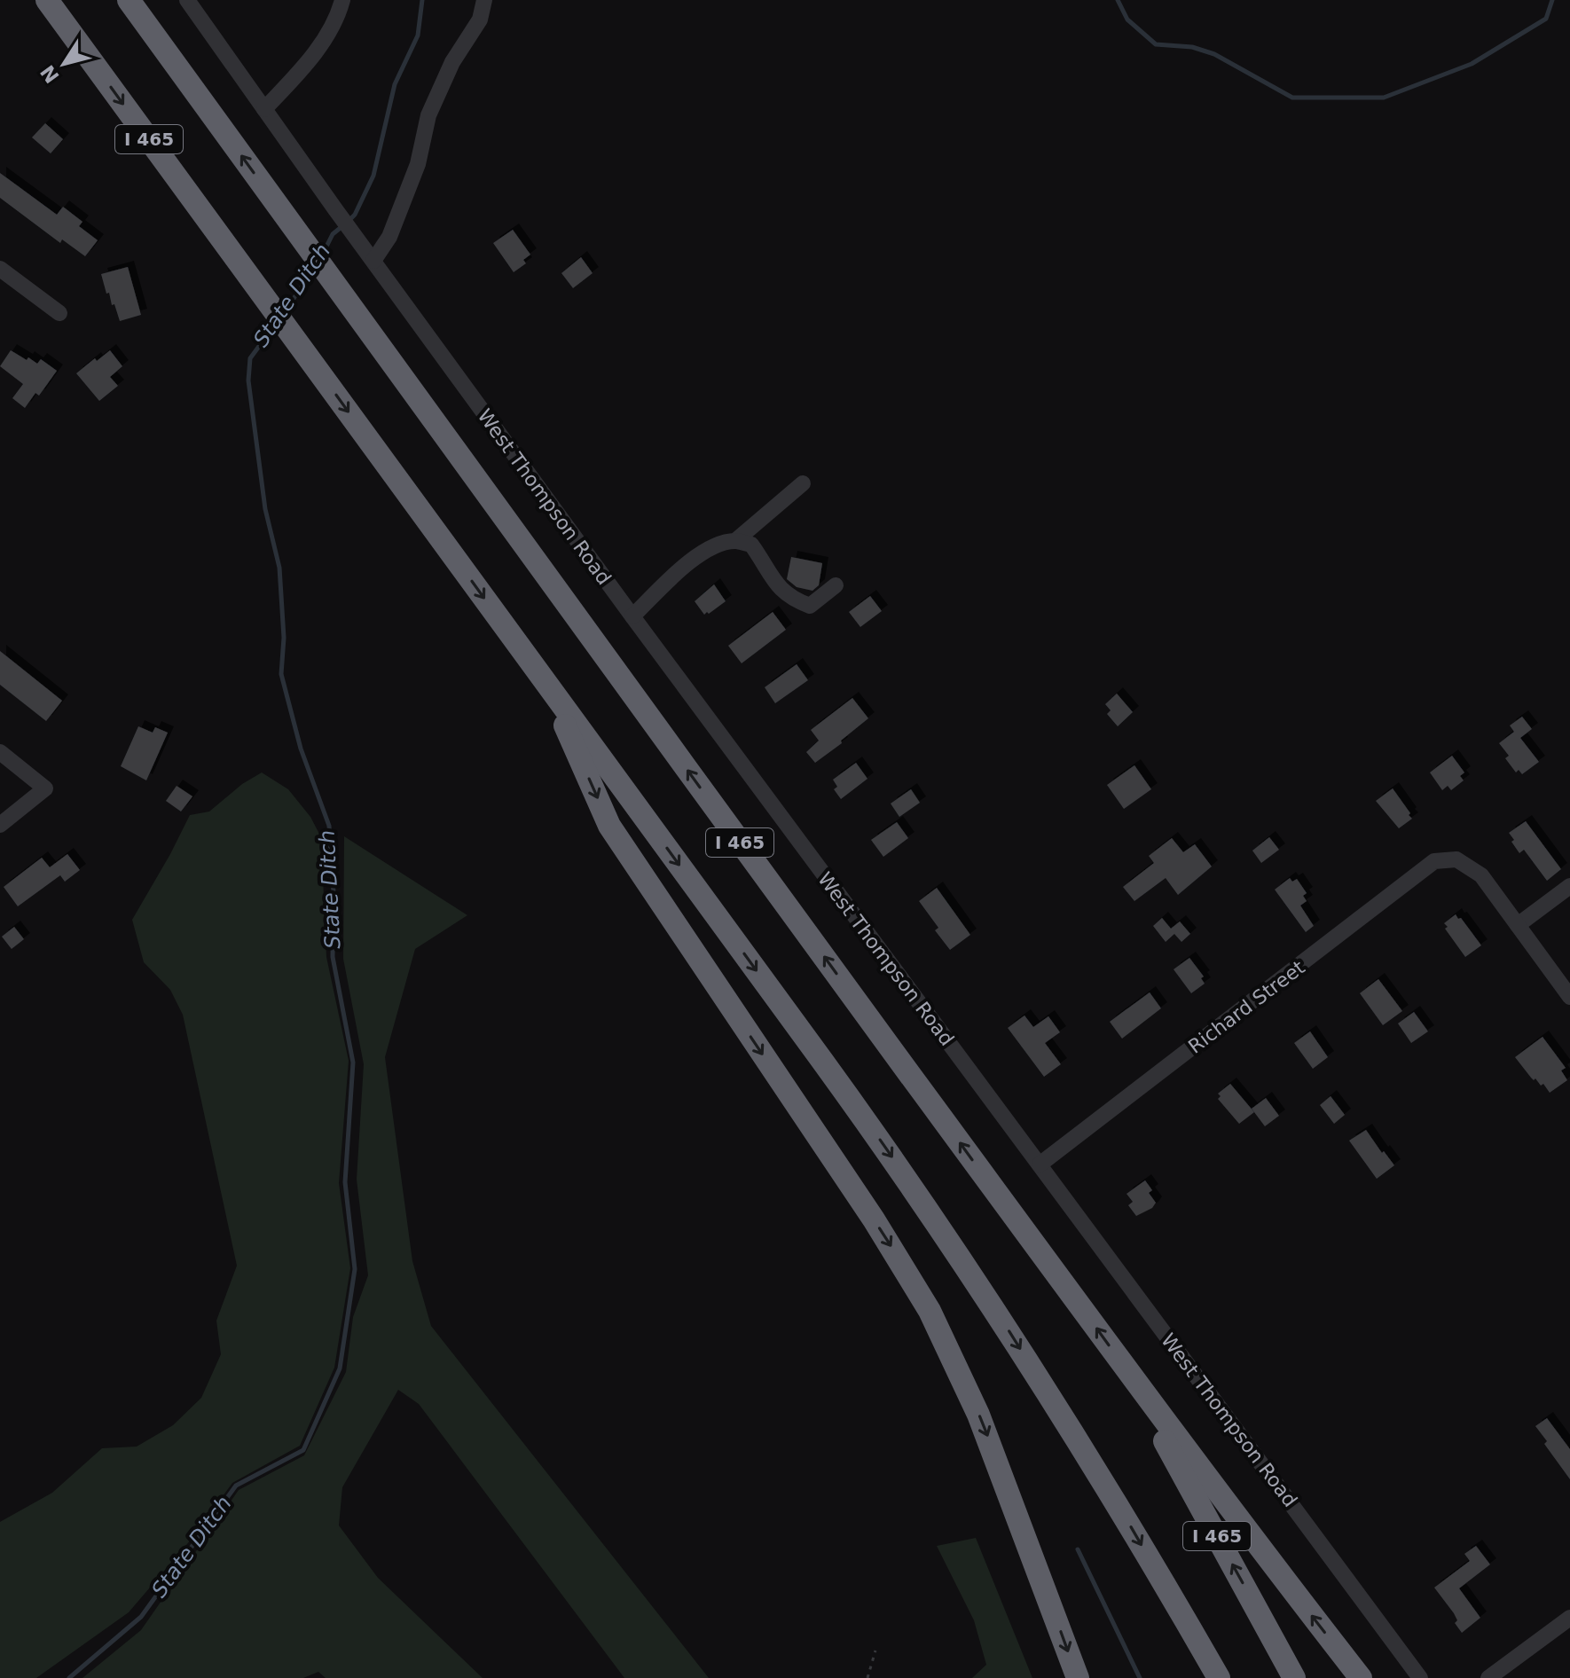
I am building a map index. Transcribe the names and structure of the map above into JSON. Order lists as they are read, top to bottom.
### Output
{
  "streets": {
    "highway": ["I 465"],
    "street": ["West Thompson Road", "Richard Street"]
  },
  "crossings": [
    ["West Thompson Road", "Richard Street"]
  ],
  "water": ["State Ditch"],
  "north": "bottom left"
}
